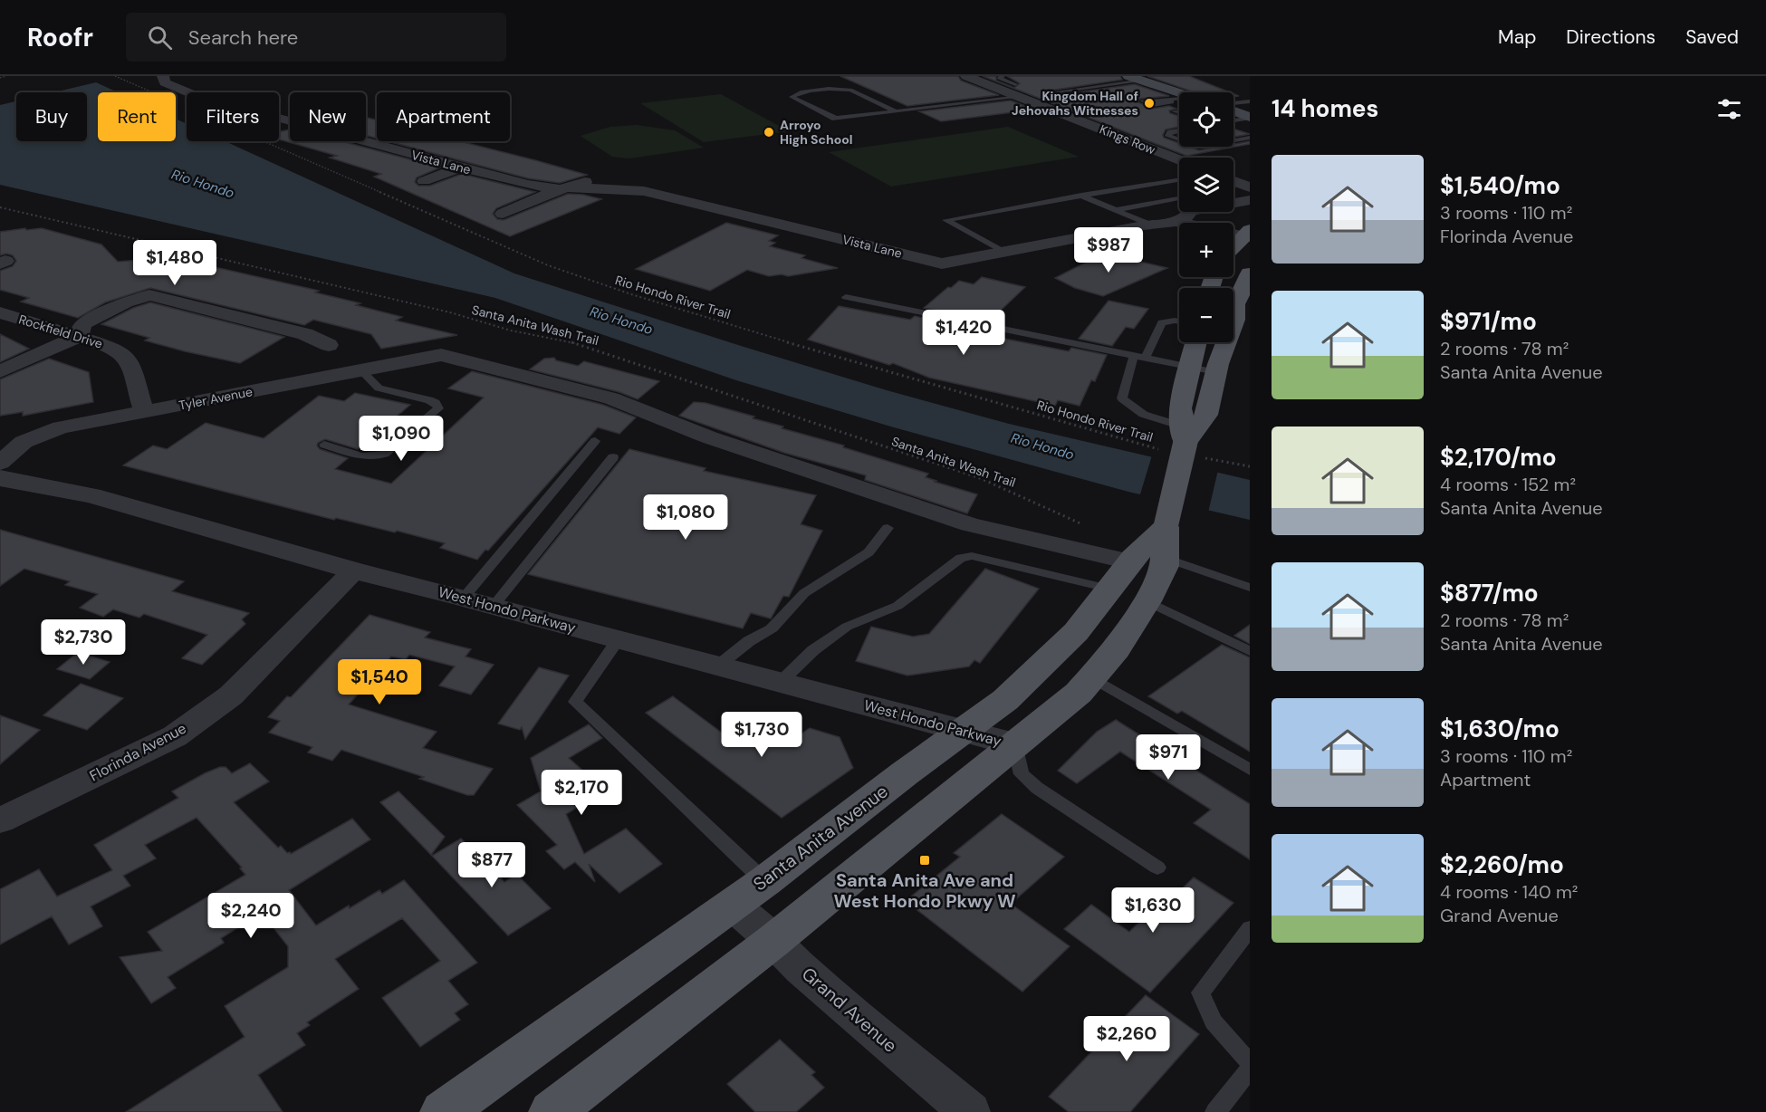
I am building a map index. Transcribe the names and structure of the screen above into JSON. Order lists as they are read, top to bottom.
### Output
{
  "streets": {
    "main road": ["Santa Anita Avenue"],
    "street": [
      "Kings Row",
      "Vista Lane",
      "Rockfield Drive",
      "Tyler Avenue",
      "West Hondo Parkway",
      "Florinda Avenue",
      "Grand Avenue"
    ],
    "path": ["Rio Hondo River Trail", "Santa Anita Wash Trail"]
  },
  "crossings": [
    ["Rockfield Drive", "Tyler Avenue"],
    ["Tyler Avenue", "Santa Anita Avenue"],
    ["West Hondo Parkway", "Florinda Avenue"],
    ["West Hondo Parkway", "Santa Anita Avenue"],
    ["Santa Anita Avenue", "Grand Avenue"]
  ],
  "water": ["Rio Hondo"],
  "places": {
    "other": ["Kingdom Hall of Jehovahs Witnesses", "Arroyo High School"],
    "transit": ["Santa Anita Ave and West Hondo Pkwy W"]
  },
  "page": {
    "header": "Roofr",
    "search": "Search here",
    "nav": ["Map", "Directions", "Saved"],
    "heading": "14 homes",
    "map_buttons": ["+", "−"],
    "chip": [
      "Buy",
      "Rent",
      "Filters",
      "New",
      "Apartment"
    ],
    "list": [
      {
        "name": "$1,540/mo",
        "note": "3 rooms · 110 m² · Florinda Avenue"
      },
      {
        "name": "$971/mo",
        "note": "2 rooms · 78 m² · Santa Anita Avenue"
      },
      {
        "name": "$2,170/mo",
        "note": "4 rooms · 152 m² · Santa Anita Avenue"
      },
      {
        "name": "$877/mo",
        "note": "2 rooms · 78 m² · Santa Anita Avenue"
      },
      {
        "name": "$1,630/mo",
        "note": "3 rooms · 110 m² · Apartment"
      },
      {
        "name": "$2,260/mo",
        "note": "4 rooms · 140 m² · Grand Avenue"
      }
    ],
    "price": [
      "$987",
      "$1,480",
      "$1,420",
      "$1,090",
      "$1,080",
      "$2,730",
      "$1,540",
      "$1,730",
      "$971",
      "$2,170",
      "$877",
      "$1,630",
      "$2,240",
      "$2,260"
    ]
  }
}
